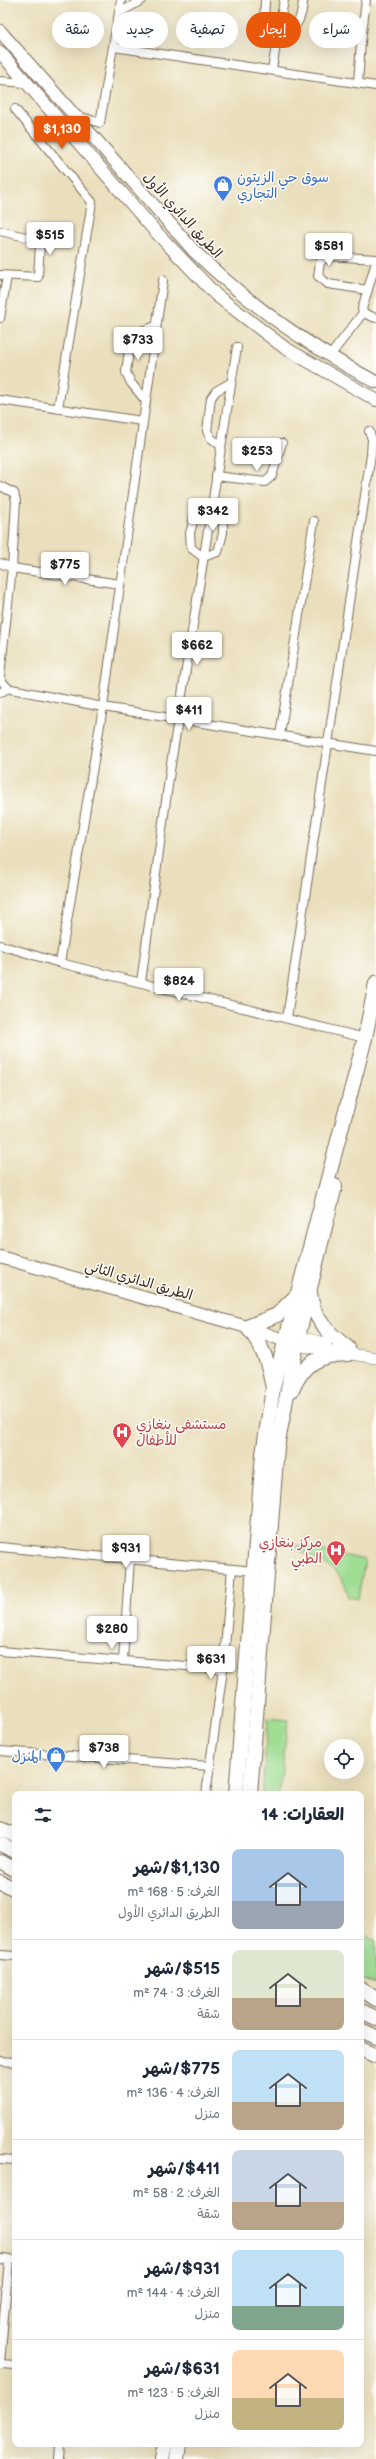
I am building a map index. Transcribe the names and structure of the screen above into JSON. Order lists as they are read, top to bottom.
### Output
{
  "streets": {
    "main road": ["الطريق الدائري الأول", "الطريق الدائري الثاني"]
  },
  "places": {
    "shop": ["سوق حي الزيتون التجاري", "المنزل"],
    "hospital": ["مستشفى بنغازي للأطفال", "مركز بنغازي الطبي"]
  },
  "page": {
    "chip": [
      "شراء",
      "إيجار",
      "تصفية",
      "جديد",
      "شقة"
    ],
    "price": [
      "$1,130",
      "$515",
      "$581",
      "$733",
      "$253",
      "$342",
      "$775",
      "$662",
      "$411",
      "$824",
      "$931",
      "$280",
      "$631",
      "$738"
    ],
    "heading": "العقارات: 14",
    "list": [
      {
        "name": "$1,130/شهر",
        "note": "الغرف: 5 · 168 m² · الطريق الدائري الأول"
      },
      {
        "name": "$515/شهر",
        "note": "الغرف: 3 · 74 m² · شقة"
      },
      {
        "name": "$775/شهر",
        "note": "الغرف: 4 · 136 m² · منزل"
      },
      {
        "name": "$411/شهر",
        "note": "الغرف: 2 · 58 m² · شقة"
      },
      {
        "name": "$931/شهر",
        "note": "الغرف: 4 · 144 m² · منزل"
      },
      {
        "name": "$631/شهر",
        "note": "الغرف: 5 · 123 m² · منزل"
      }
    ]
  }
}
